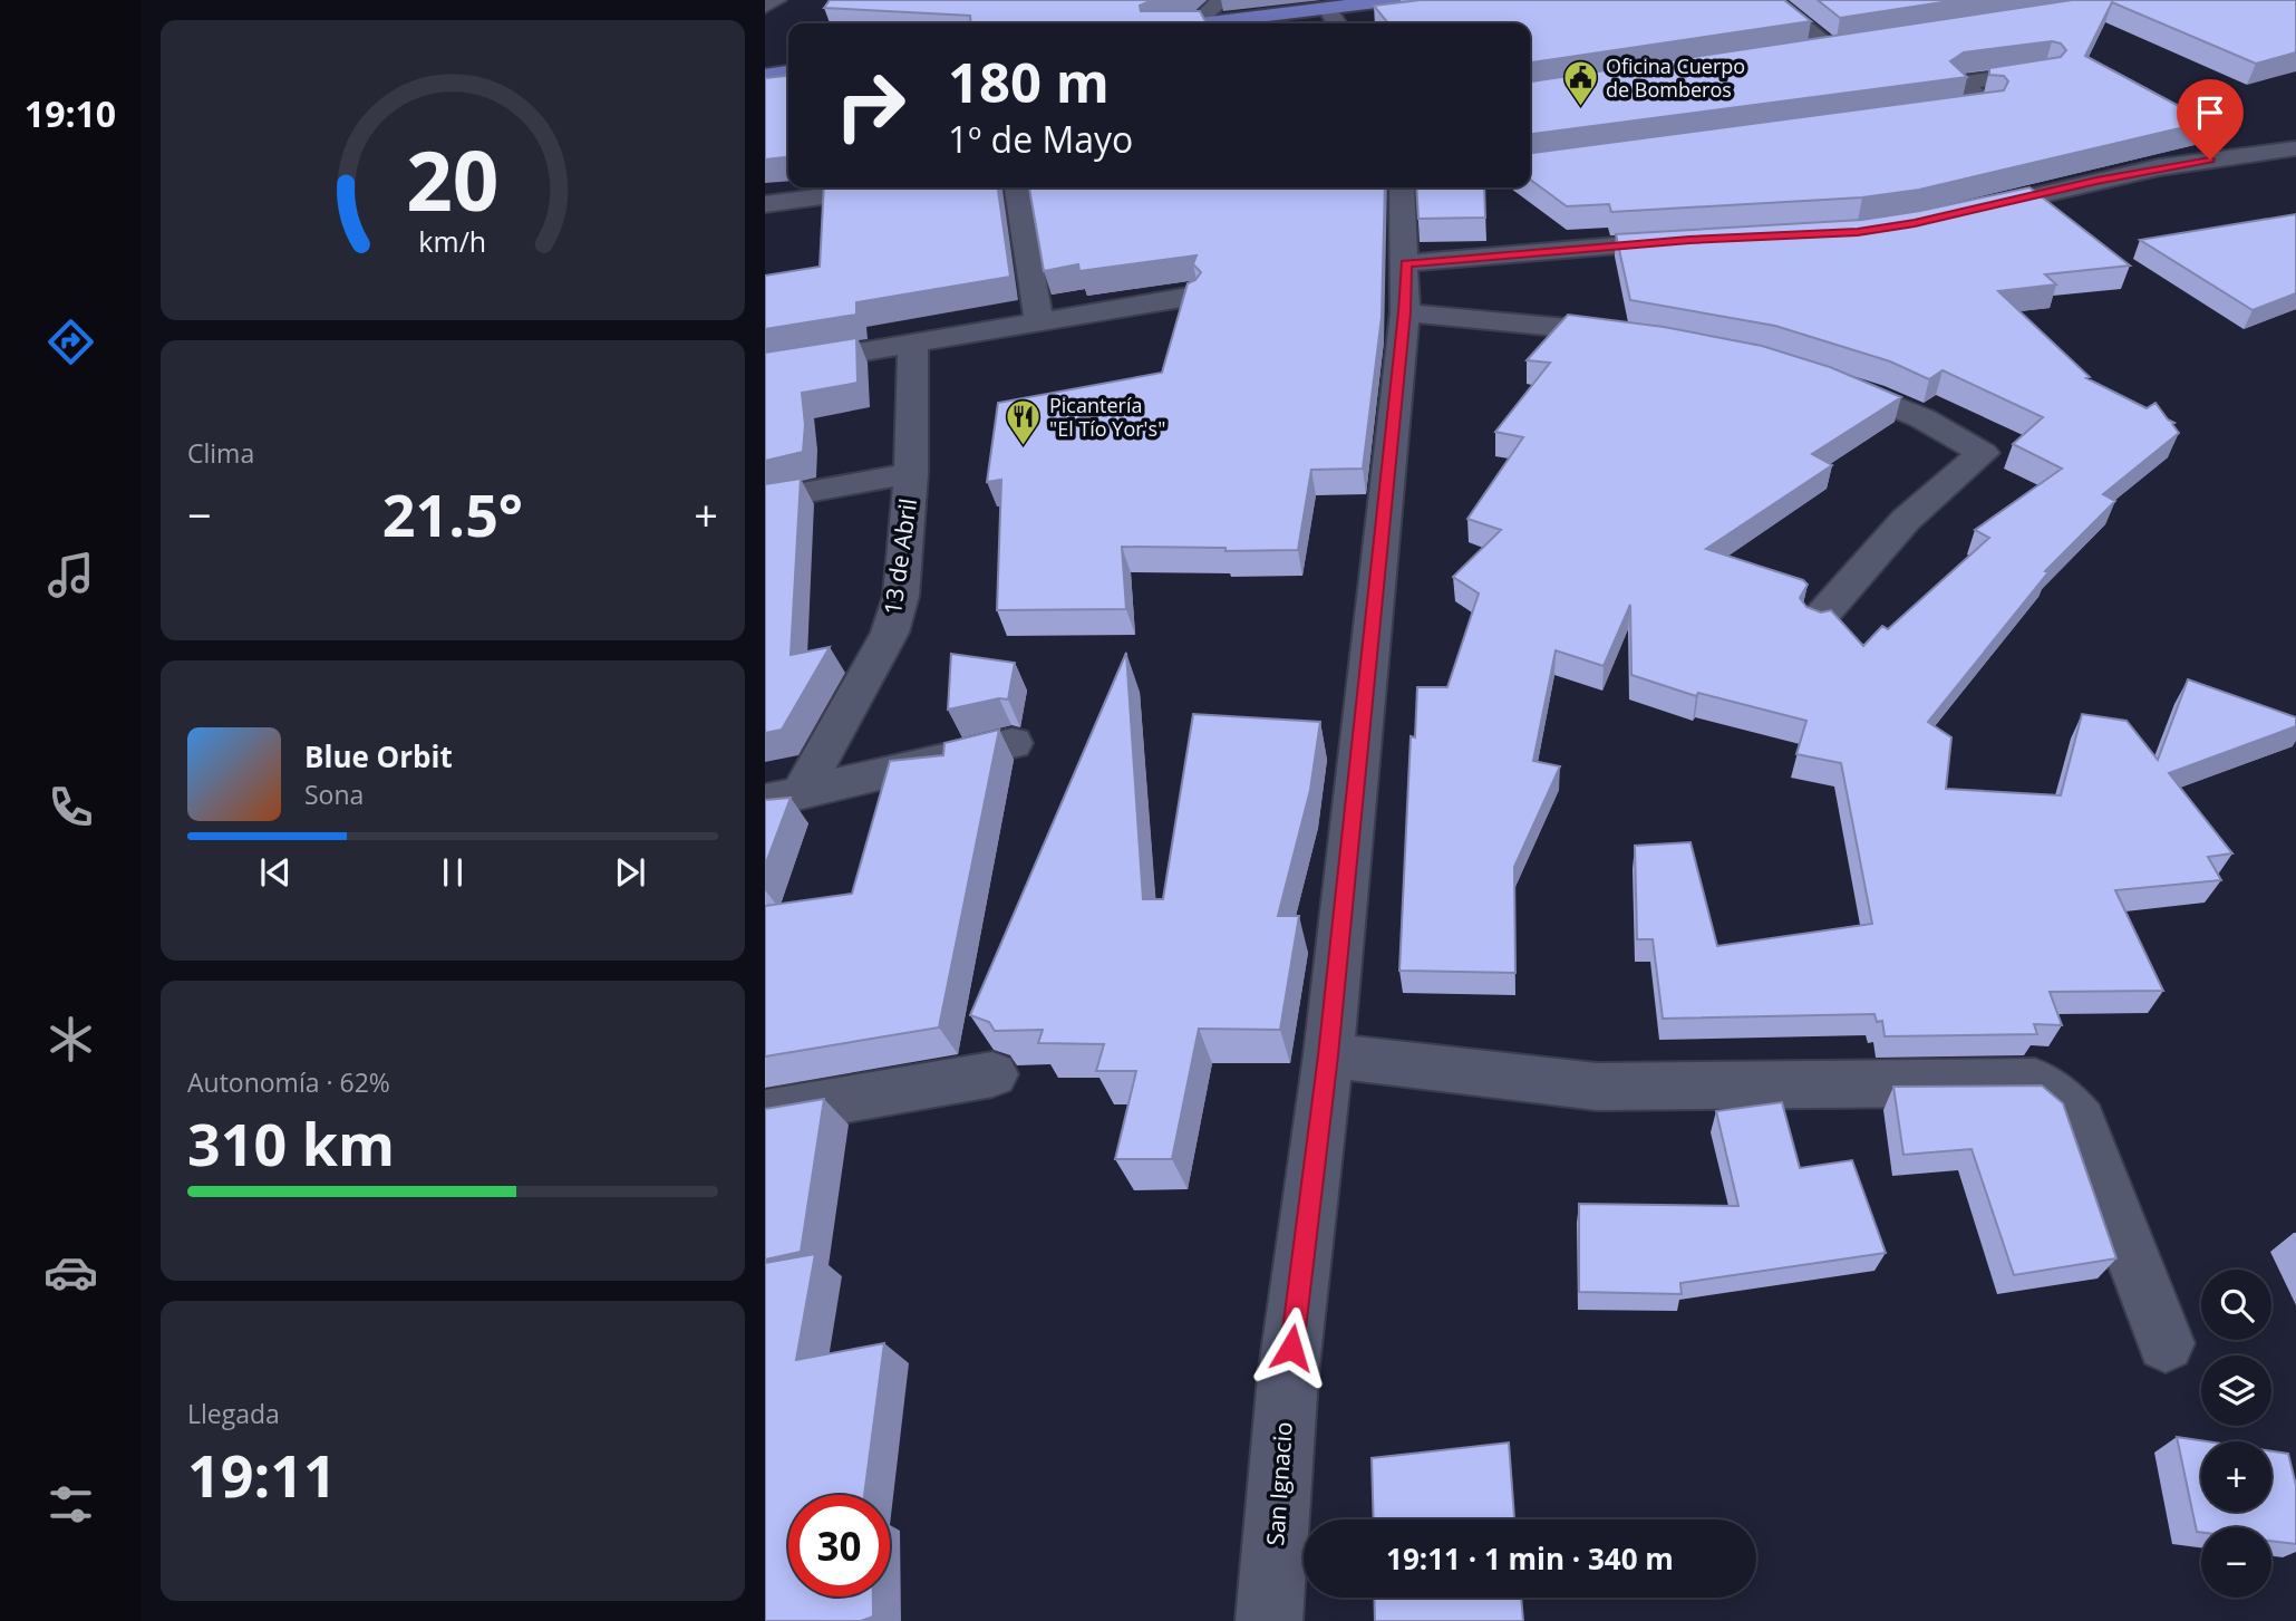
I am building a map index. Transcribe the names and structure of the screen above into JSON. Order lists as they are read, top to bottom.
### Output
{
  "streets": {
    "street": ["13 de Abril", "San Ignacio"]
  },
  "places": {
    "public building": ["Oficina Cuerpo de Bomberos"],
    "restaurant": ["Picantería \"El Tío Yor's\""]
  },
  "page": {
    "tabs": "19:10",
    "turn": ["180 m", "1º de Mayo"],
    "tile": [
      "Clima",
      ["Autonomía · 62%", "310 km"],
      ["Llegada", "19:11"]
    ],
    "heat": ["−", "21.5°", "+"],
    "song": ["Blue Orbit", "Sona"],
    "map_buttons": ["+", "−"],
    "limit": "30",
    "trip": "19:11 · 1 min · 340 m",
    "gauge": ["20", "km/h"]
  }
}
